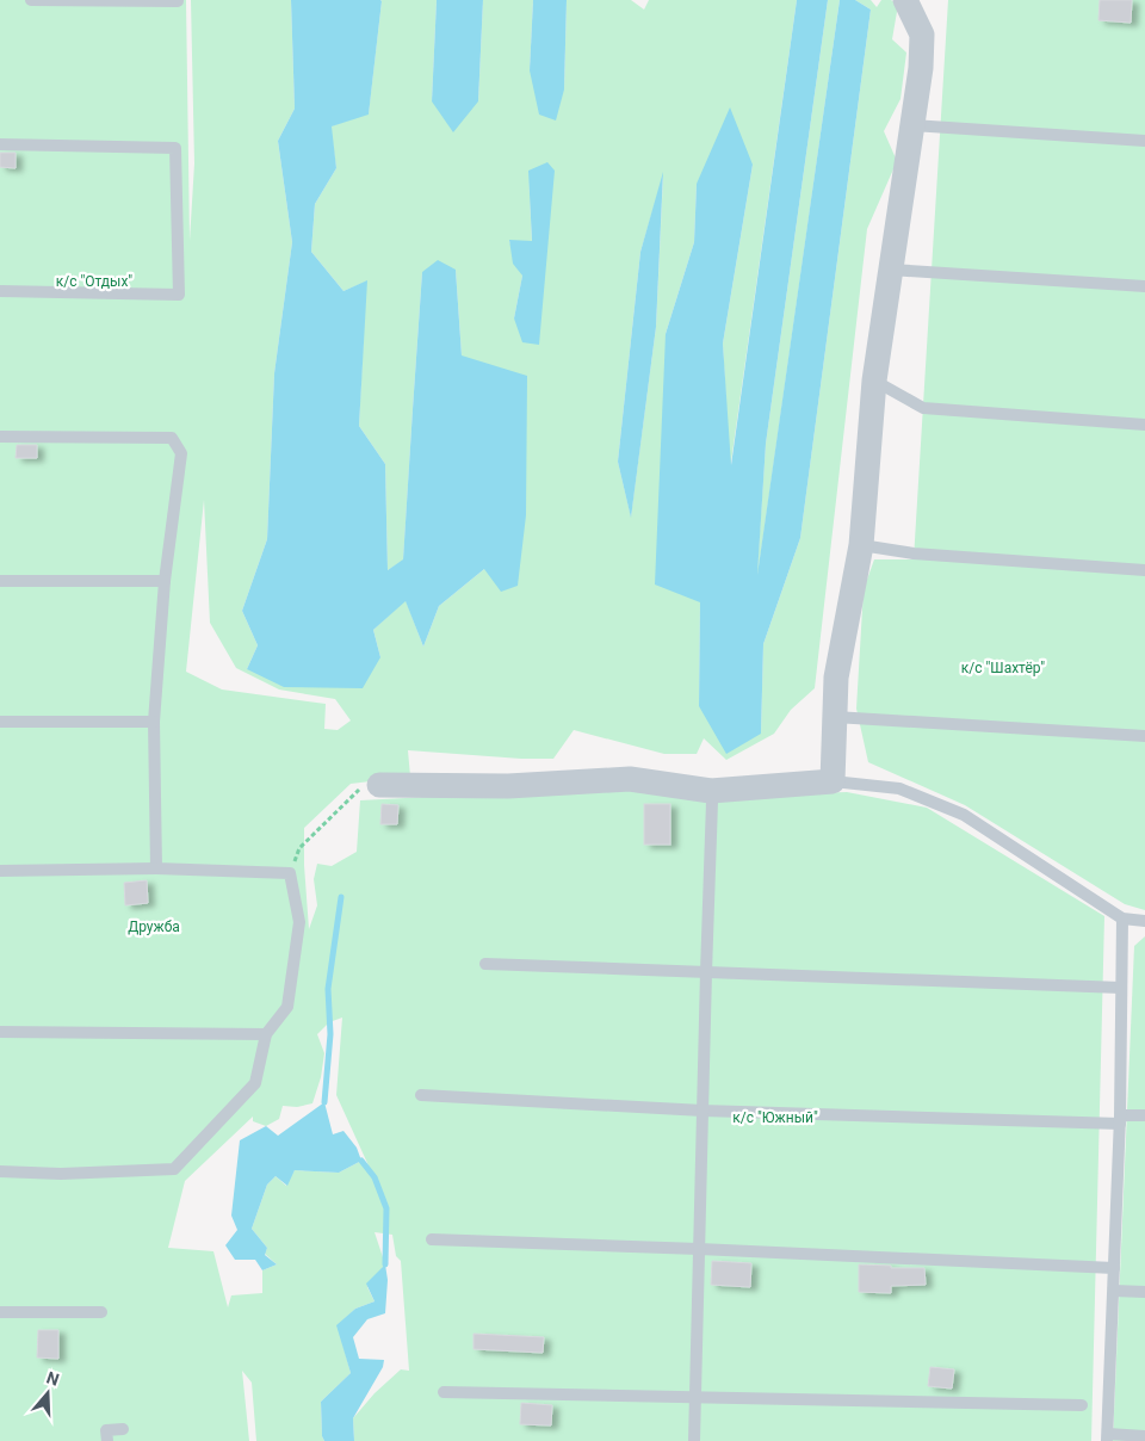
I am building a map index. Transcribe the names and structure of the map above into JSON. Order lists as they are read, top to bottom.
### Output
{
  "parks": [
    "к/с \"Отдых\"",
    "к/с \"Шахтёр\"",
    "Дружба",
    "к/с \"Южный\""
  ],
  "north": "top"
}
